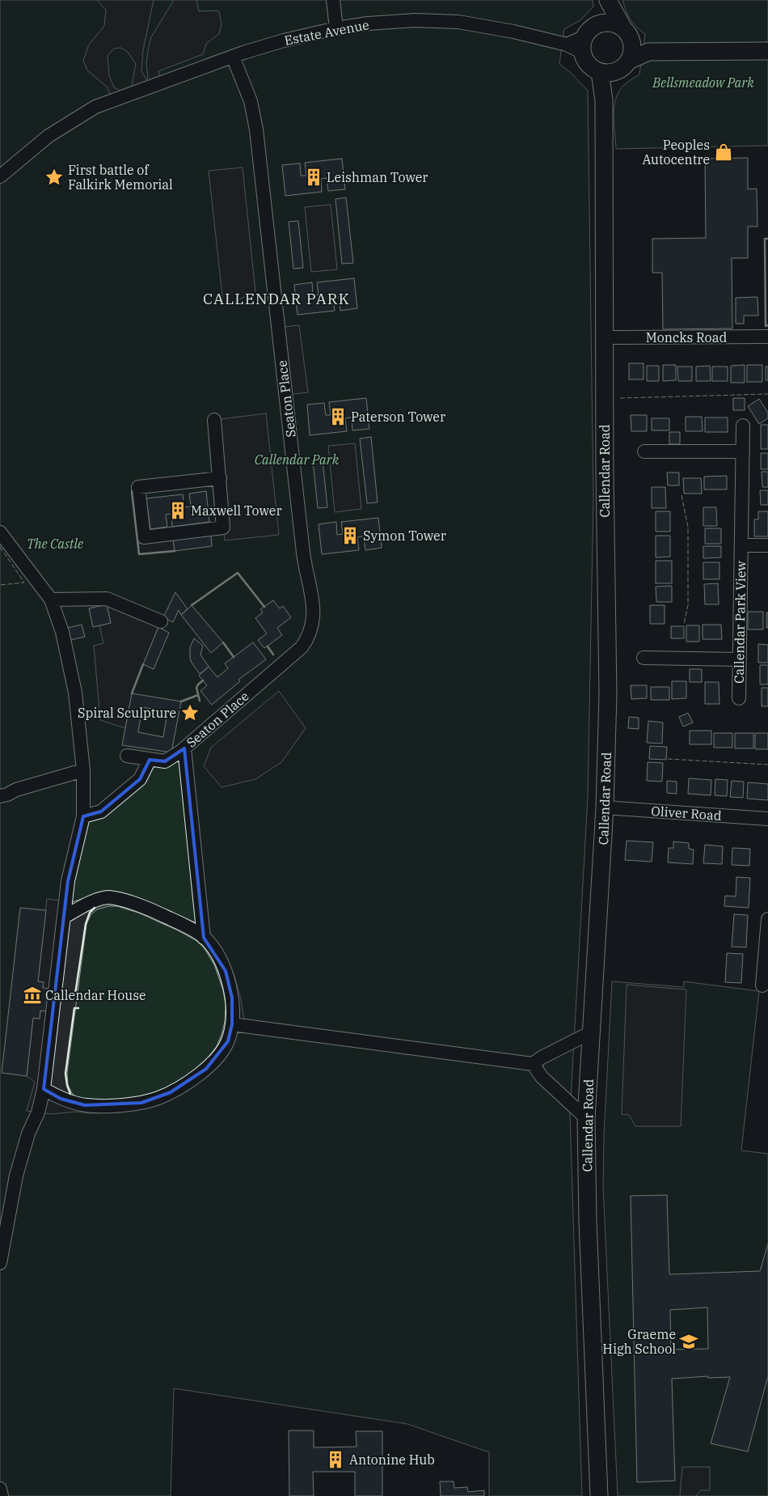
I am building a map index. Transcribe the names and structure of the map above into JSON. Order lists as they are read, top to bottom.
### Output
{
  "streets": {
    "main road": ["Callendar Road"],
    "street": [
      "Estate Avenue",
      "Moncks Road",
      "Seaton Place",
      "Callendar Park View",
      "Oliver Road"
    ]
  },
  "crossings": [
    ["Estate Avenue", "Seaton Place"],
    ["Estate Avenue", "Callendar Road"],
    ["Moncks Road", "Callendar Road"],
    ["Callendar Road", "Oliver Road"]
  ],
  "districts": ["CALLENDAR PARK"],
  "parks": ["Bellsmeadow Park", "Callendar Park", "The Castle"],
  "places": {
    "shop": ["Peoples Autocentre"],
    "place": ["First battle of Falkirk Memorial", "Spiral Sculpture"],
    "building": [
      "Leishman Tower",
      "Paterson Tower",
      "Maxwell Tower",
      "Symon Tower",
      "Antonine Hub"
    ],
    "museum": ["Callendar House"],
    "school or university": ["Graeme High School"]
  }
}
